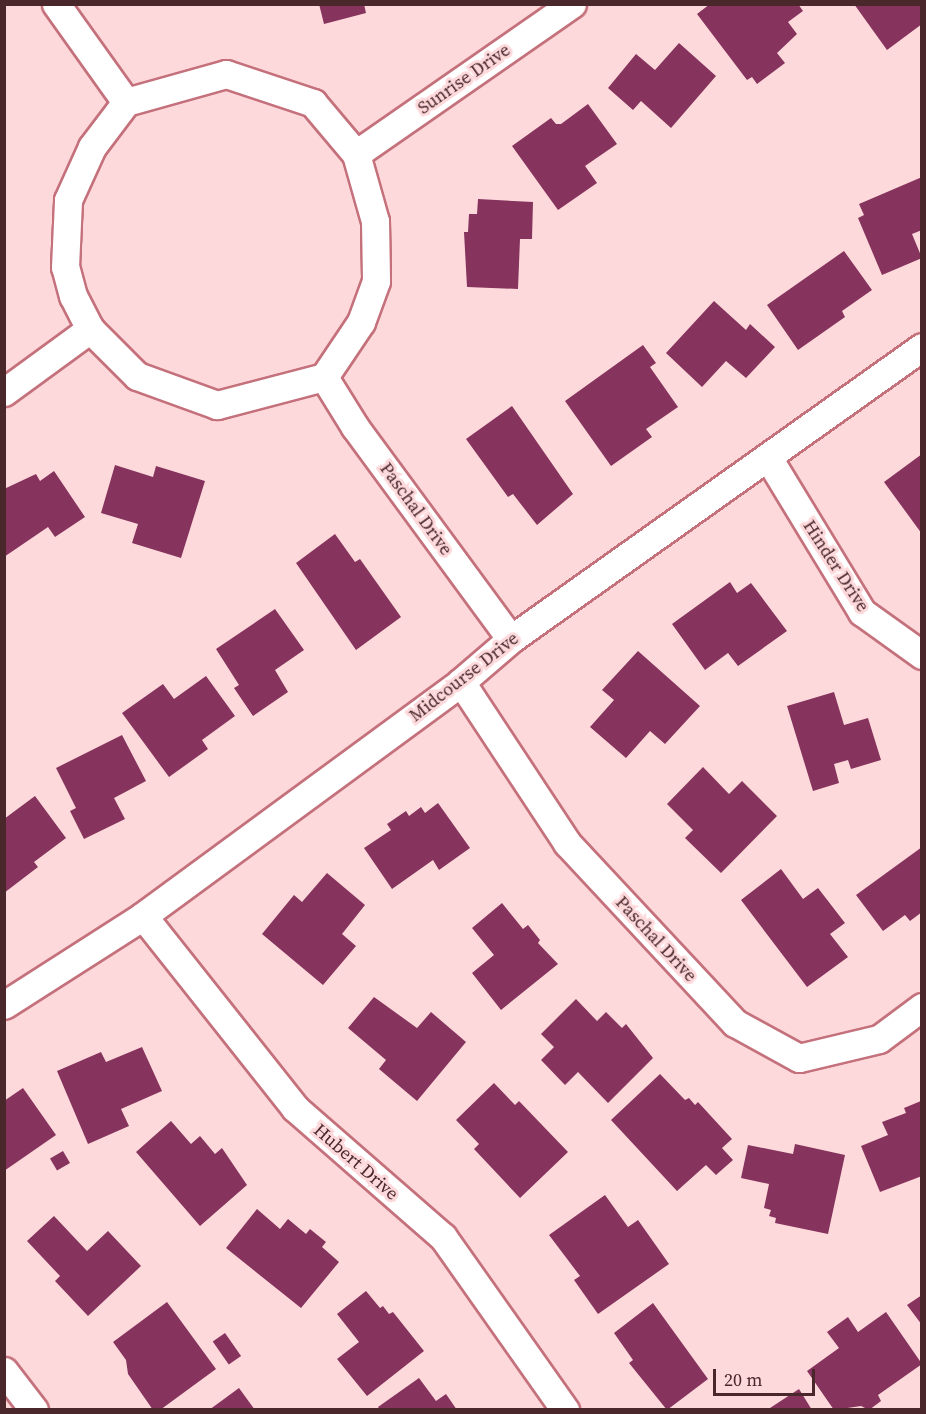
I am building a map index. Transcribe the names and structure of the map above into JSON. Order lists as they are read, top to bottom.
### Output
{
  "streets": {
    "street": [
      "Sunrise Drive",
      "Paschal Drive",
      "Hinder Drive",
      "Midcourse Drive",
      "Hubert Drive"
    ]
  },
  "crossings": [
    ["Paschal Drive", "Midcourse Drive"],
    ["Hinder Drive", "Midcourse Drive"],
    ["Midcourse Drive", "Hubert Drive"]
  ],
  "scale_bar": "20 m"
}
